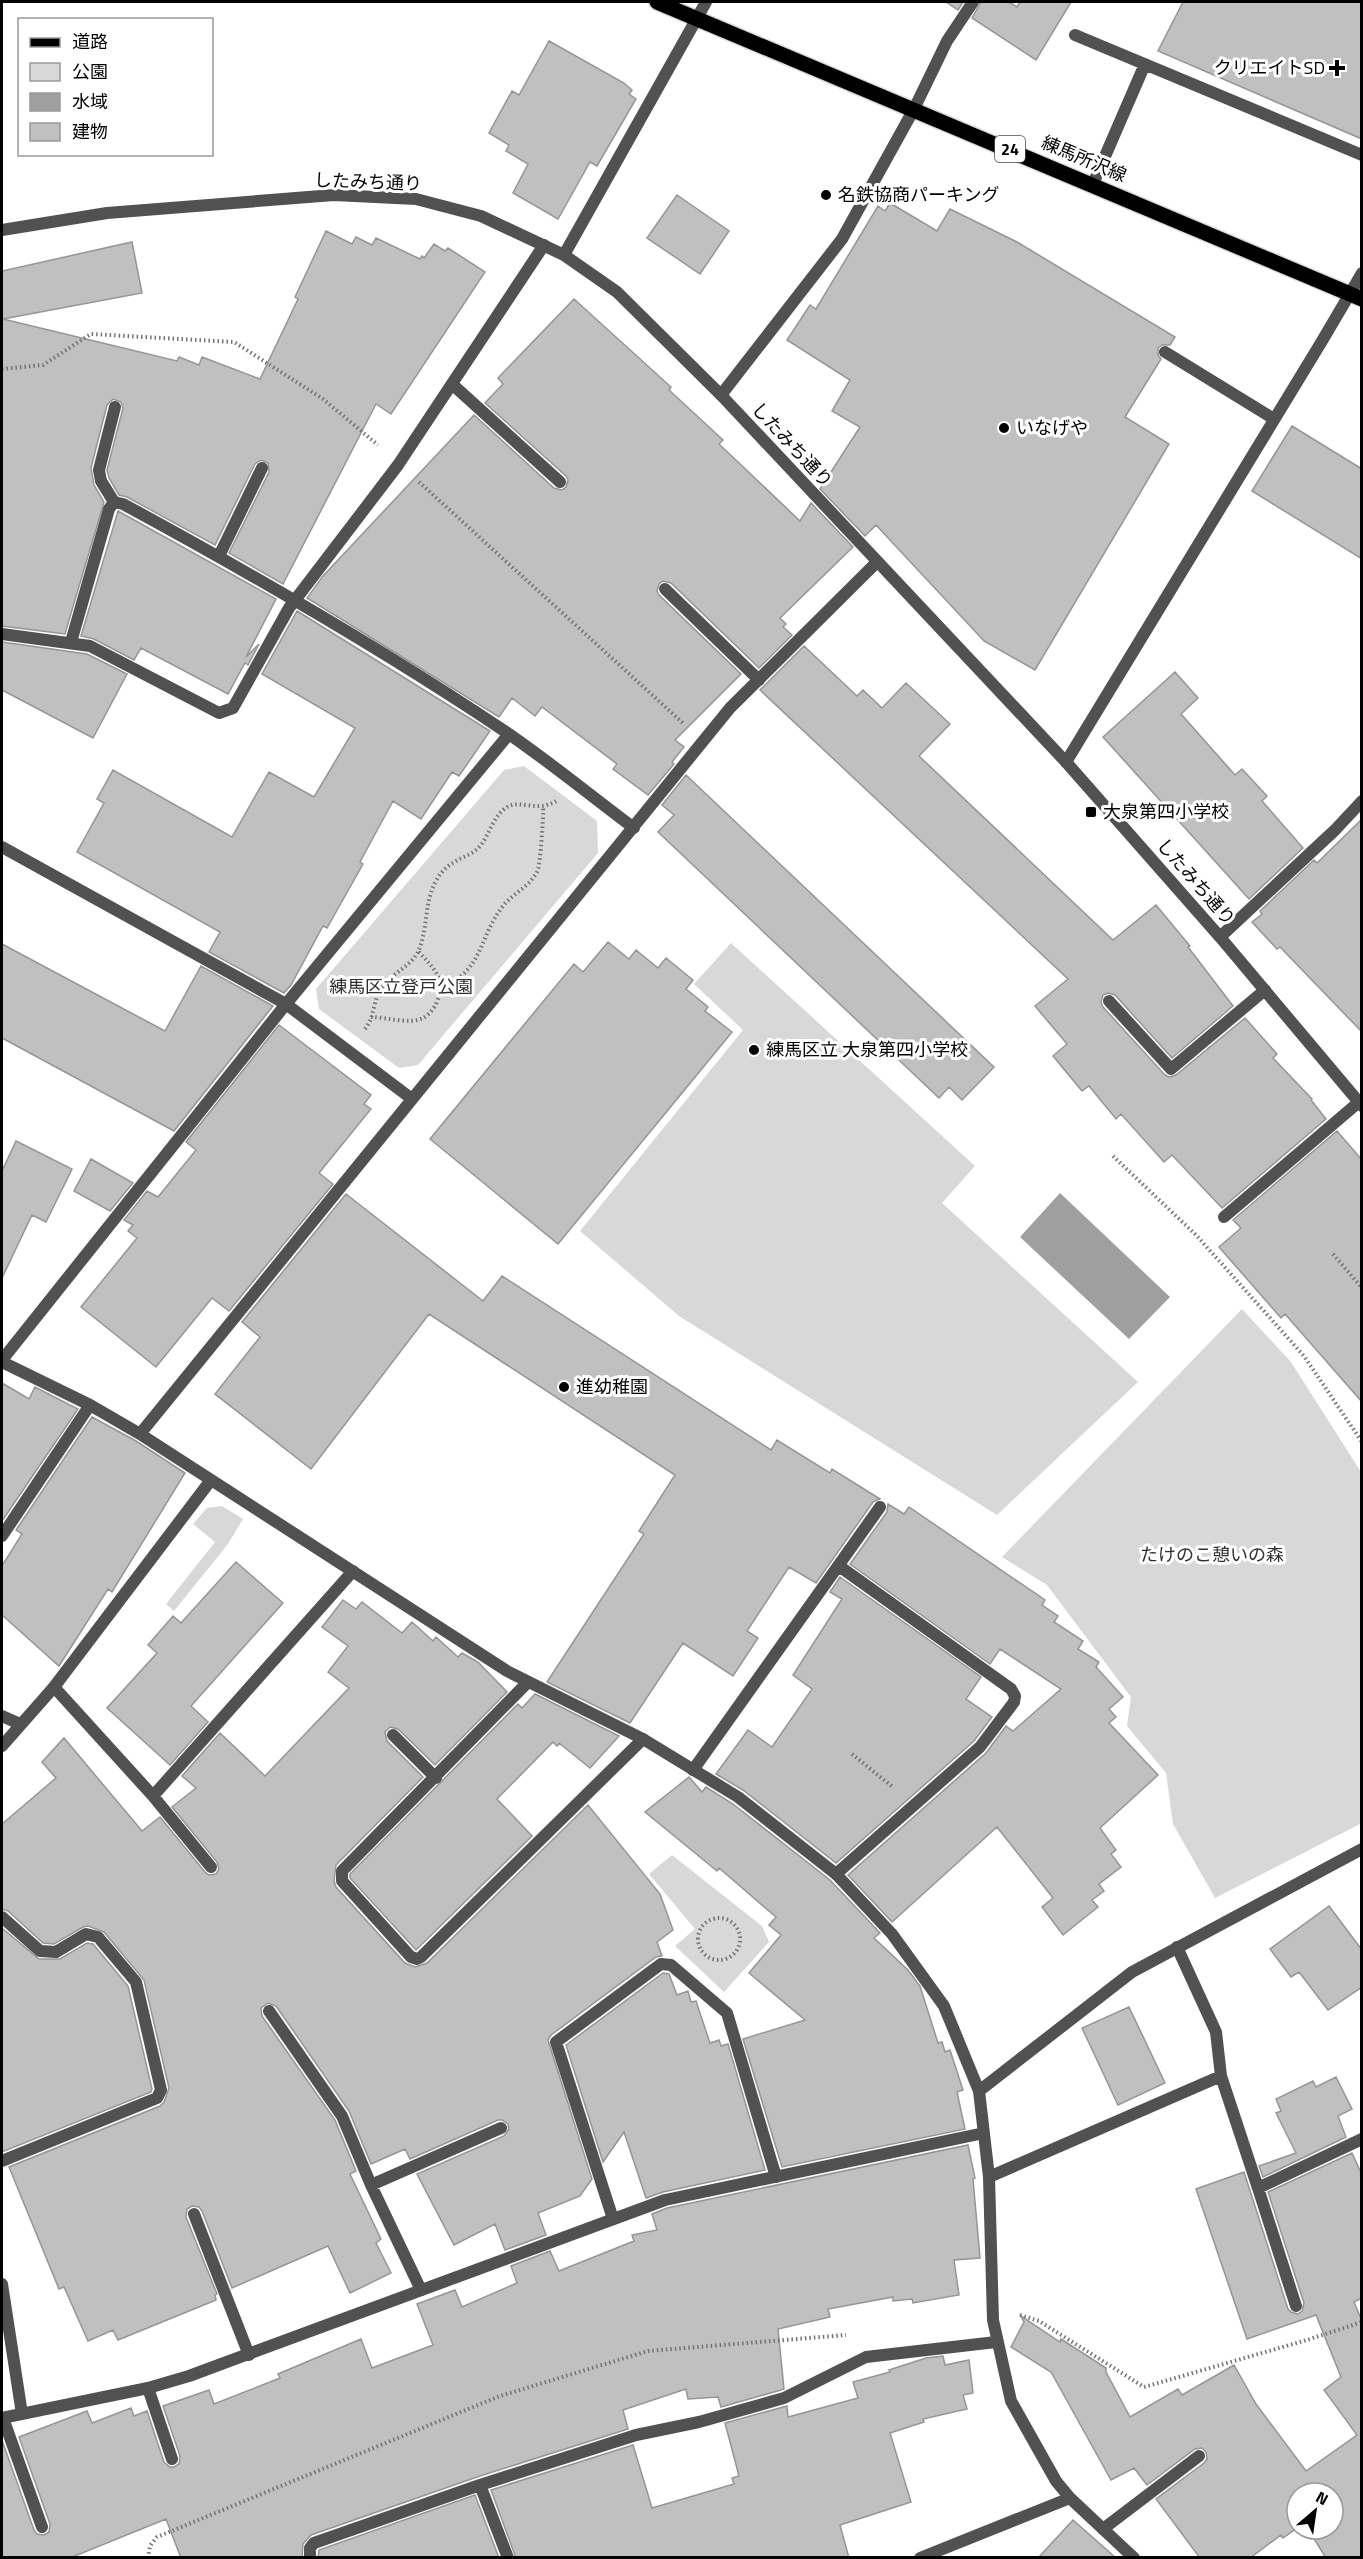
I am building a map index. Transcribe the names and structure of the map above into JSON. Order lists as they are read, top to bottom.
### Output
{
  "streets": {
    "main road": ["24", "練馬所沢線"],
    "street": ["したみち通り"]
  },
  "parks": ["練馬区立登戸公園", "たけのこ憩いの森"],
  "places": {
    "health": ["クリエイトSD"],
    "other": [
      "名鉄協商パーキング",
      "いなげや",
      "練馬区立 大泉第四小学校",
      "進幼稚園"
    ],
    "transit": ["大泉第四小学校"]
  },
  "legend": [
    "道路",
    "公園",
    "水域",
    "建物"
  ],
  "north": "top right"
}
